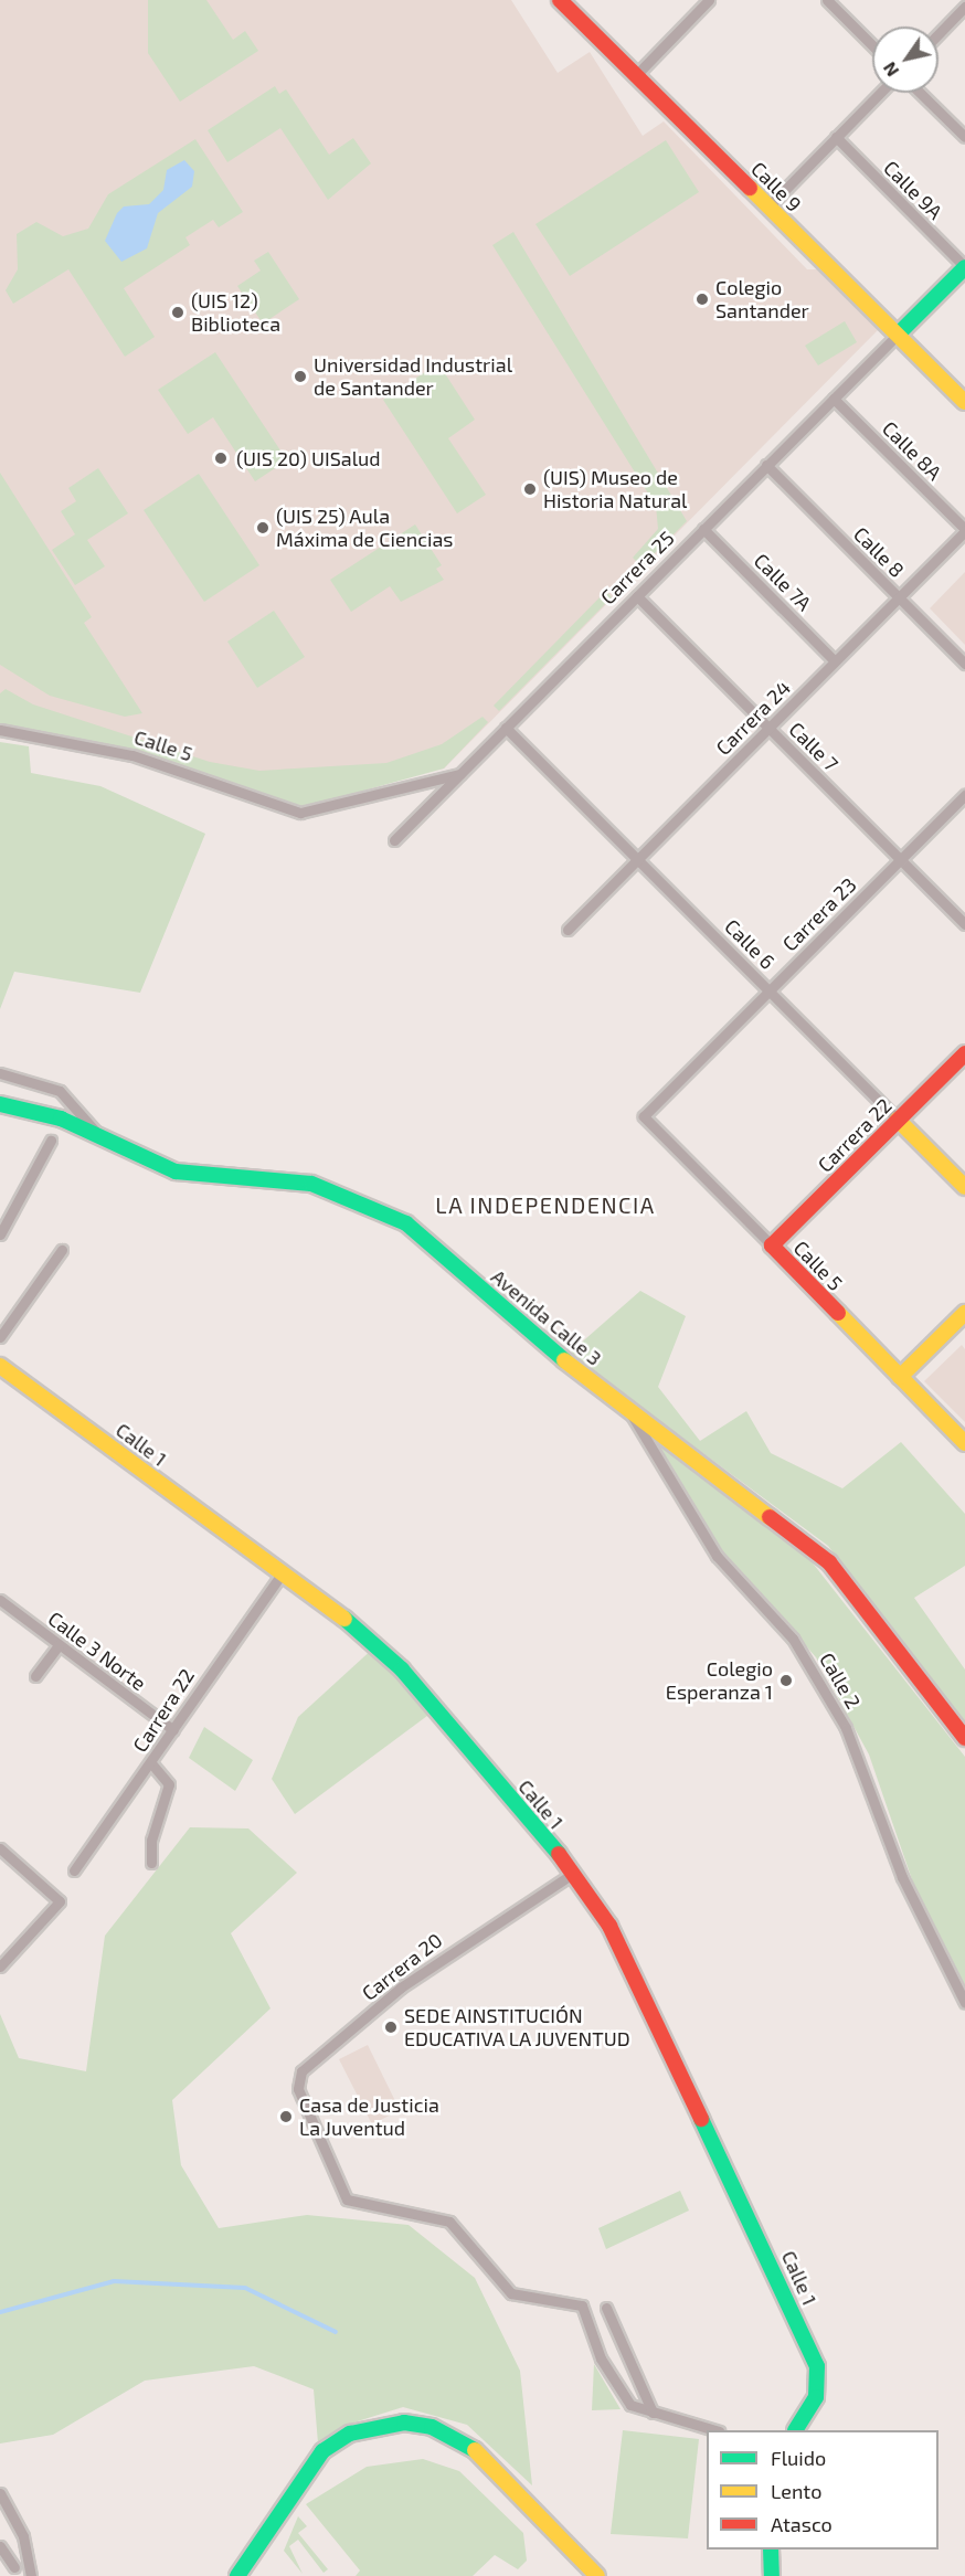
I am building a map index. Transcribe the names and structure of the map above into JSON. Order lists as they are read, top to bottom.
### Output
{
  "streets": {
    "street": [
      "Calle 9",
      "Calle 9A",
      "Calle 8A",
      "Calle 8",
      "Carrera 25",
      "Calle 7A",
      "Carrera 24",
      "Calle 5",
      "Calle 7",
      "Carrera 23",
      "Calle 6",
      "Carrera 22",
      "Avenida Calle 3",
      "Calle 1",
      "Calle 3 Norte",
      "Calle 2",
      "Carrera 20"
    ]
  },
  "crossings": [
    ["Calle 9", "Carrera 25"],
    ["Calle 9A", "Carrera 25"],
    ["Calle 8A", "Carrera 25"],
    ["Calle 8A", "Carrera 24"],
    ["Calle 8", "Carrera 25"],
    ["Calle 8", "Carrera 24"],
    ["Carrera 25", "Calle 7A"],
    ["Carrera 25", "Calle 5"],
    ["Carrera 25", "Calle 7"],
    ["Carrera 25", "Calle 6"],
    ["Calle 7A", "Carrera 24"],
    ["Carrera 24", "Calle 7"],
    ["Carrera 24", "Calle 6"],
    ["Calle 5", "Carrera 23"],
    ["Calle 5", "Carrera 22"],
    ["Calle 7", "Carrera 23"],
    ["Carrera 23", "Calle 6"],
    ["Calle 6", "Carrera 22"],
    ["Carrera 22", "Calle 1"],
    ["Carrera 22", "Calle 3 Norte"],
    ["Avenida Calle 3", "Calle 2"],
    ["Calle 1", "Carrera 20"]
  ],
  "districts": ["LA INDEPENDENCIA"],
  "places": [
    "Colegio Santander",
    "(UIS 12) Biblioteca",
    "Universidad Industrial de Santander",
    "(UIS 20) UISalud",
    "(UIS) Museo de Historia Natural",
    "(UIS 25) Aula Máxima de Ciencias",
    "Colegio Esperanza 1",
    "SEDE AINSTITUCIÓN EDUCATIVA LA JUVENTUD",
    "Casa de Justicia La Juventud"
  ],
  "legend": ["Fluido", "Lento", "Atasco"],
  "north": "bottom left"
}
